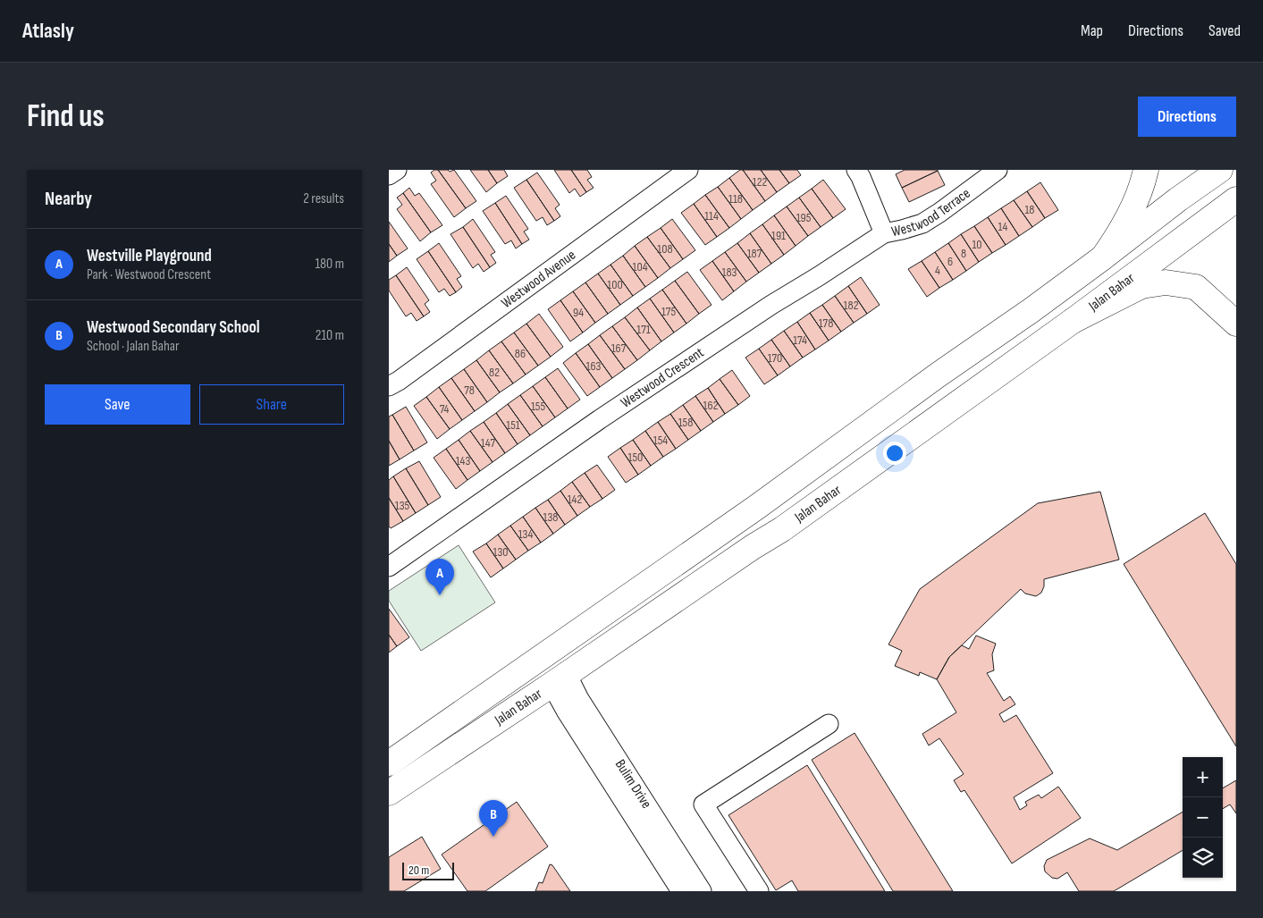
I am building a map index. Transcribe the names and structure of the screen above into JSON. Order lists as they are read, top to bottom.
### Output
{
  "streets": {
    "main road": ["Jalan Bahar"],
    "street": [
      "Westwood Terrace",
      "Westwood Avenue",
      "Westwood Crescent",
      "Bulim Drive"
    ]
  },
  "crossings": [
    ["Westwood Terrace", "Westwood Crescent"],
    ["Jalan Bahar", "Bulim Drive"]
  ],
  "house_numbers": [
    "122",
    "118",
    "18",
    "114",
    "195",
    "14",
    "191",
    "10",
    "108",
    "187",
    "8",
    "6",
    "104",
    "4",
    "183",
    "100",
    "182",
    "175",
    "94",
    "178",
    "171",
    "174",
    "167",
    "86",
    "170",
    "163",
    "82",
    "78",
    "162",
    "155",
    "74",
    "158",
    "151",
    "154",
    "147",
    "150",
    "143",
    "142",
    "135",
    "138",
    "134",
    "130"
  ],
  "scale_bar": "20 m",
  "page": {
    "header": "Atlasly",
    "nav": ["Map", "Directions", "Saved"],
    "buttons": [
      "Directions",
      ["Save", "Share"]
    ],
    "title": "Find us",
    "heading": ["Nearby", "2 results"],
    "list": [
      {
        "mark": "A",
        "name": "Westville Playground",
        "note": "Park · Westwood Crescent",
        "value": "180 m"
      },
      {
        "mark": "B",
        "name": "Westwood Secondary School",
        "note": "School · Jalan Bahar",
        "value": "210 m"
      }
    ],
    "pins": ["A", "B"],
    "map_buttons": ["+", "−"],
    "scale": "20 m"
  }
}
